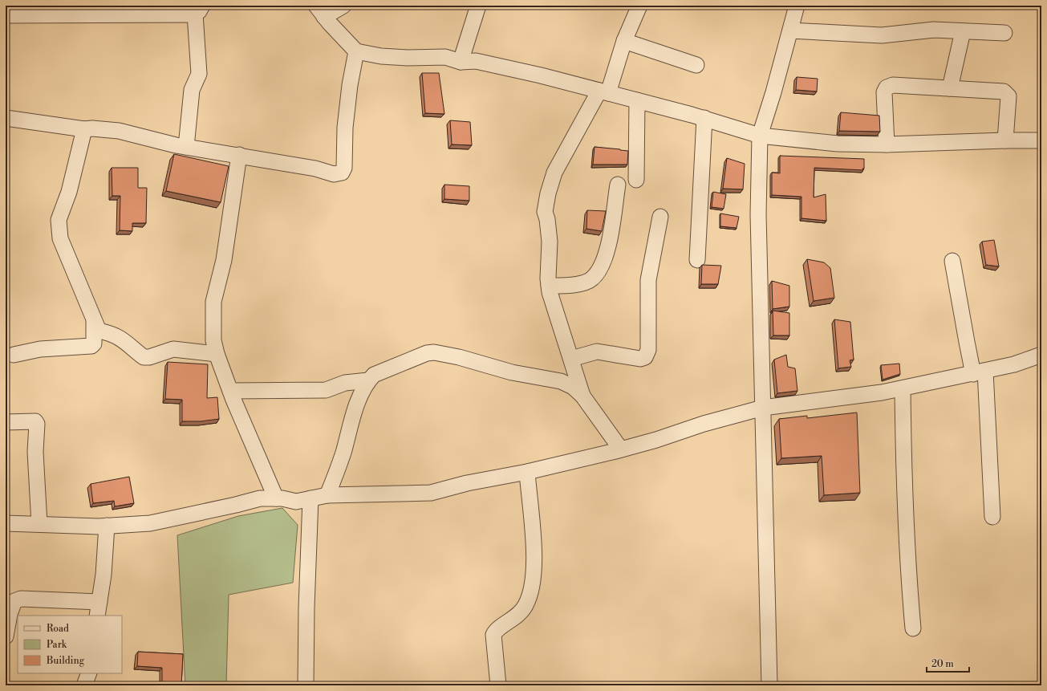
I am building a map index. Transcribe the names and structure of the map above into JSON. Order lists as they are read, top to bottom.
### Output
{
  "legend": ["Road", "Park", "Building"],
  "scale_bar": "20 m"
}
